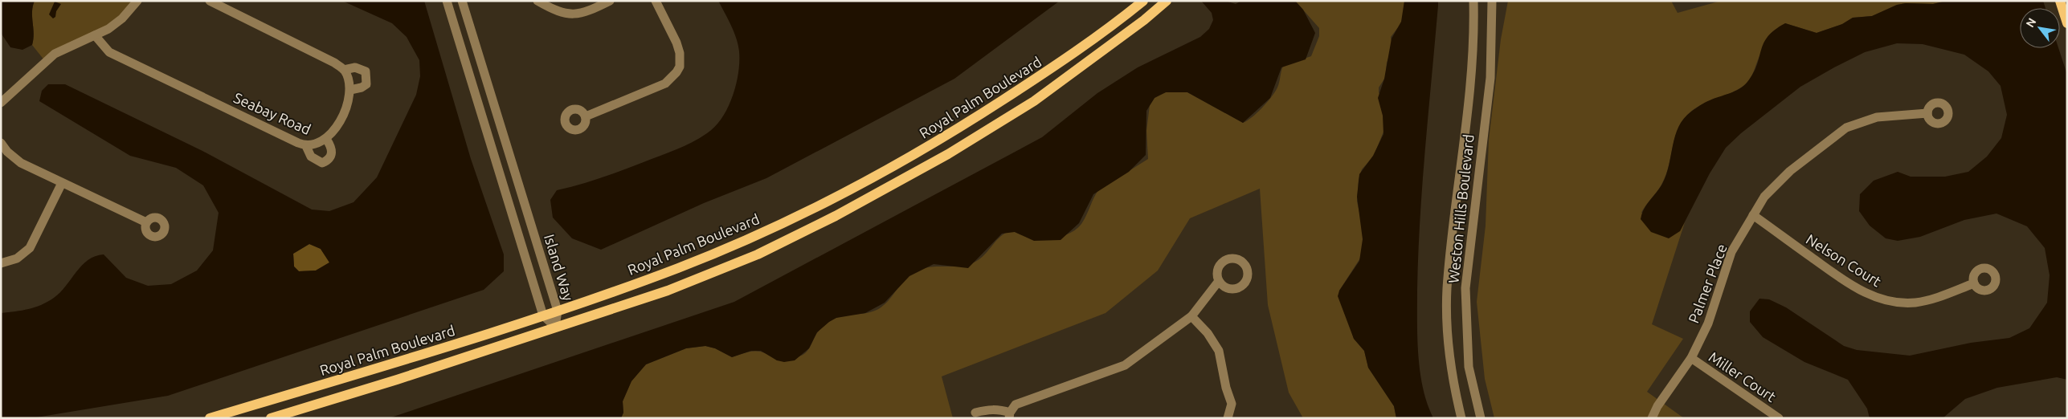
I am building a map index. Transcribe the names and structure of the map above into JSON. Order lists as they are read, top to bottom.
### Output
{
  "streets": {
    "main road": ["Royal Palm Boulevard"],
    "street": [
      "Seabay Road",
      "Weston Hills Boulevard",
      "Nelson Court",
      "Island Way",
      "Palmer Place",
      "Miller Court"
    ]
  },
  "crossings": [
    ["Royal Palm Boulevard", "Island Way"],
    ["Nelson Court", "Palmer Place"],
    ["Palmer Place", "Miller Court"]
  ],
  "north": "top left"
}
